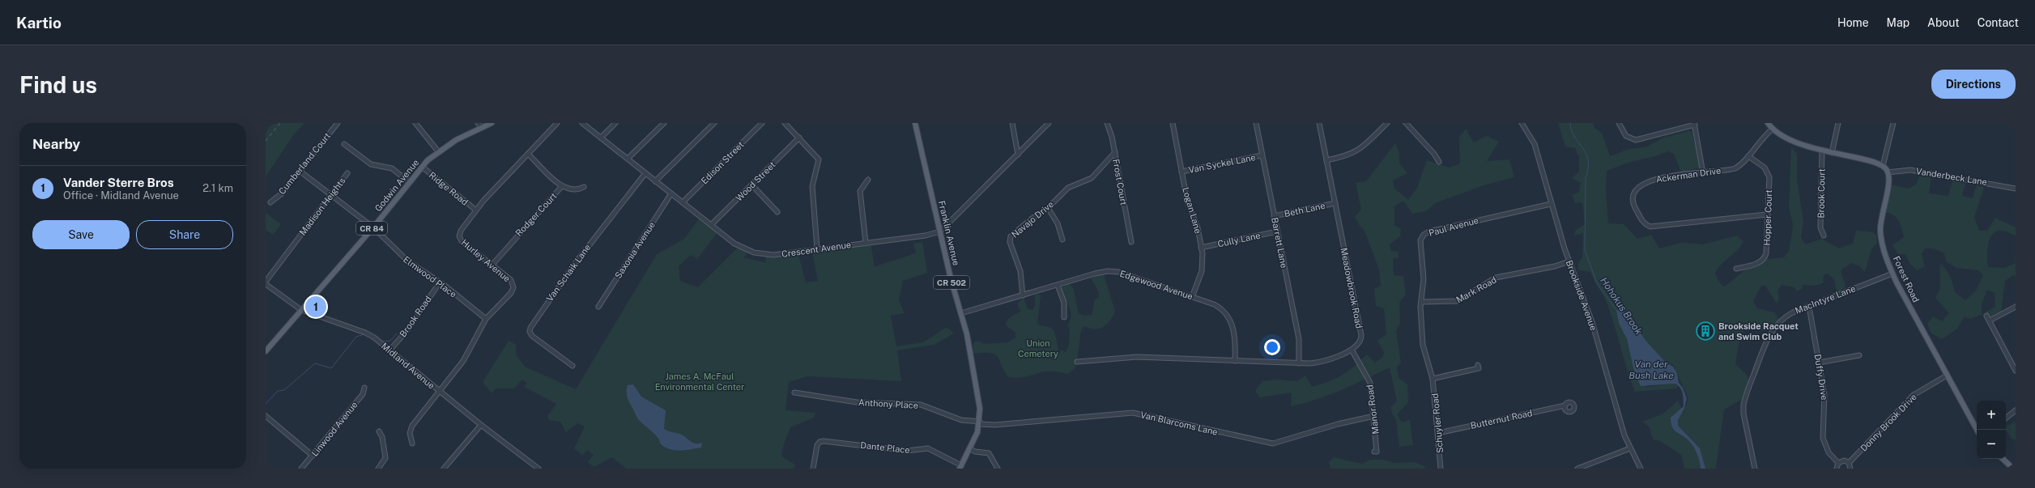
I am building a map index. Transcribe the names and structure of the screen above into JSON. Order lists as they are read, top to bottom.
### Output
{
  "streets": {
    "main road": [
      "Godwin Avenue",
      "CR 84",
      "Franklin Avenue",
      "Forest Road",
      "CR 502"
    ],
    "street": [
      "Edison Street",
      "Cumberland Court",
      "Van Syckel Lane",
      "Ackerman Drive",
      "Vanderbeck Lane",
      "Wood Street",
      "Frost Court",
      "Ridge Road",
      "Brook Court",
      "Madison Heights",
      "Beth Lane",
      "Logan Lane",
      "Rodger Court",
      "Hopper Court",
      "Navajo Drive",
      "Paul Avenue",
      "Cully Lane",
      "Barrett Lane",
      "Crescent Avenue",
      "Saxonia Avenue",
      "Hurley Avenue",
      "Van Schaik Lane",
      "Elmwood Place",
      "Edgewood Avenue",
      "Meadowbrook Road",
      "Mark Road",
      "Brookside Avenue",
      "MacIntyre Lane",
      "Brook Road",
      "Midland Avenue",
      "Duffy Drive",
      "Anthony Place",
      "Manor Road",
      "Butternut Road",
      "Donny Brook Drive",
      "Van Blarcoms Lane",
      "Schuyler Road",
      "Linwood Avenue",
      "Dante Place"
    ]
  },
  "crossings": [
    ["Edison Street", "Crescent Avenue"],
    ["Cumberland Court", "Elmwood Place"],
    ["Van Syckel Lane", "Logan Lane"],
    ["Van Syckel Lane", "Barrett Lane"],
    ["Ackerman Drive", "Hopper Court"],
    ["Vanderbeck Lane", "Forest Road"],
    ["Wood Street", "Crescent Avenue"],
    ["Frost Court", "Navajo Drive"],
    ["Godwin Avenue", "Ridge Road"],
    ["Godwin Avenue", "Elmwood Place"],
    ["Godwin Avenue", "Midland Avenue"],
    ["Ridge Road", "Hurley Avenue"],
    ["Madison Heights", "Elmwood Place"],
    ["Madison Heights", "Midland Avenue"],
    ["Beth Lane", "Barrett Lane"],
    ["Beth Lane", "Meadowbrook Road"],
    ["Logan Lane", "Cully Lane"],
    ["Logan Lane", "Edgewood Avenue"],
    ["Rodger Court", "Hurley Avenue"],
    ["Navajo Drive", "Edgewood Avenue"],
    ["Paul Avenue", "Mark Road"],
    ["Paul Avenue", "Brookside Avenue"],
    ["Paul Avenue", "Schuyler Road"],
    ["Franklin Avenue", "Crescent Avenue"],
    ["Franklin Avenue", "CR 502"],
    ["Franklin Avenue", "Edgewood Avenue"],
    ["Franklin Avenue", "Anthony Place"],
    ["Franklin Avenue", "Van Blarcoms Lane"],
    ["Cully Lane", "Barrett Lane"],
    ["Crescent Avenue", "Saxonia Avenue"],
    ["Crescent Avenue", "Van Schaik Lane"],
    ["Hurley Avenue", "Elmwood Place"],
    ["Hurley Avenue", "Midland Avenue"],
    ["Elmwood Place", "Brook Road"],
    ["Forest Road", "MacIntyre Lane"],
    ["Forest Road", "Donny Brook Drive"],
    ["CR 502", "Dante Place"],
    ["Meadowbrook Road", "Manor Road"],
    ["Mark Road", "Brookside Avenue"],
    ["MacIntyre Lane", "Duffy Drive"],
    ["Brook Road", "Midland Avenue"],
    ["Anthony Place", "Van Blarcoms Lane"],
    ["Manor Road", "Van Blarcoms Lane"],
    ["Butternut Road", "Schuyler Road"]
  ],
  "water": ["Hohokus Brook", "Van der Bush Lake"],
  "parks": ["Union Cemetery", "James A. McFaul Environmental Center"],
  "places": {
    "building": ["Brookside Racquet and Swim Club"]
  },
  "page": {
    "header": "Kartio",
    "nav": [
      "Home",
      "Map",
      "About",
      "Contact"
    ],
    "buttons": [
      "Directions",
      ["Save", "Share"]
    ],
    "title": "Find us",
    "heading": "Nearby",
    "list": [
      {
        "mark": "1",
        "name": "Vander Sterre Bros",
        "note": "Office · Midland Avenue",
        "value": "2.1 km"
      }
    ],
    "pins": "1",
    "map_buttons": ["+", "−"]
  }
}
